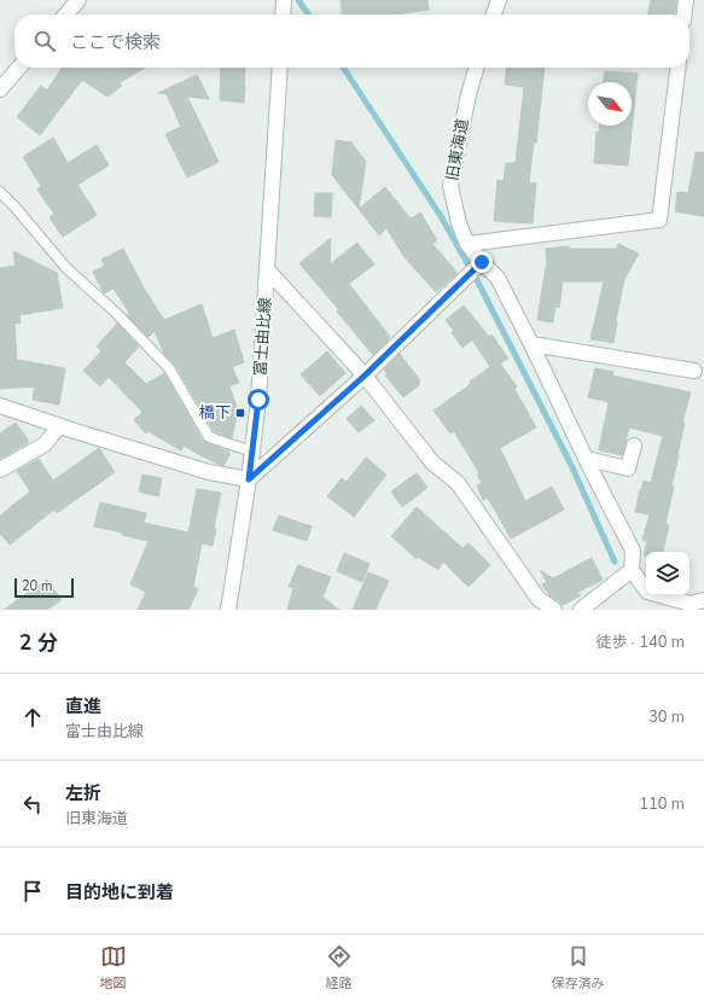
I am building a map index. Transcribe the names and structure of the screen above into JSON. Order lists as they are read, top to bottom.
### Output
{
  "streets": {
    "street": ["旧東海道", "富士由比線"]
  },
  "places": {
    "transit": ["橋下"]
  },
  "scale_bar": "20 m",
  "north": "bottom right",
  "page": {
    "search": "ここで検索",
    "scale": "20 m",
    "heading": ["2 分", "徒歩 · 140 m"],
    "list": [
      ["直進", "富士由比線", "30 m"],
      ["左折", "旧東海道", "110 m"],
      "目的地に到着"
    ],
    "nav": ["地図", "経路", "保存済み"]
  }
}
